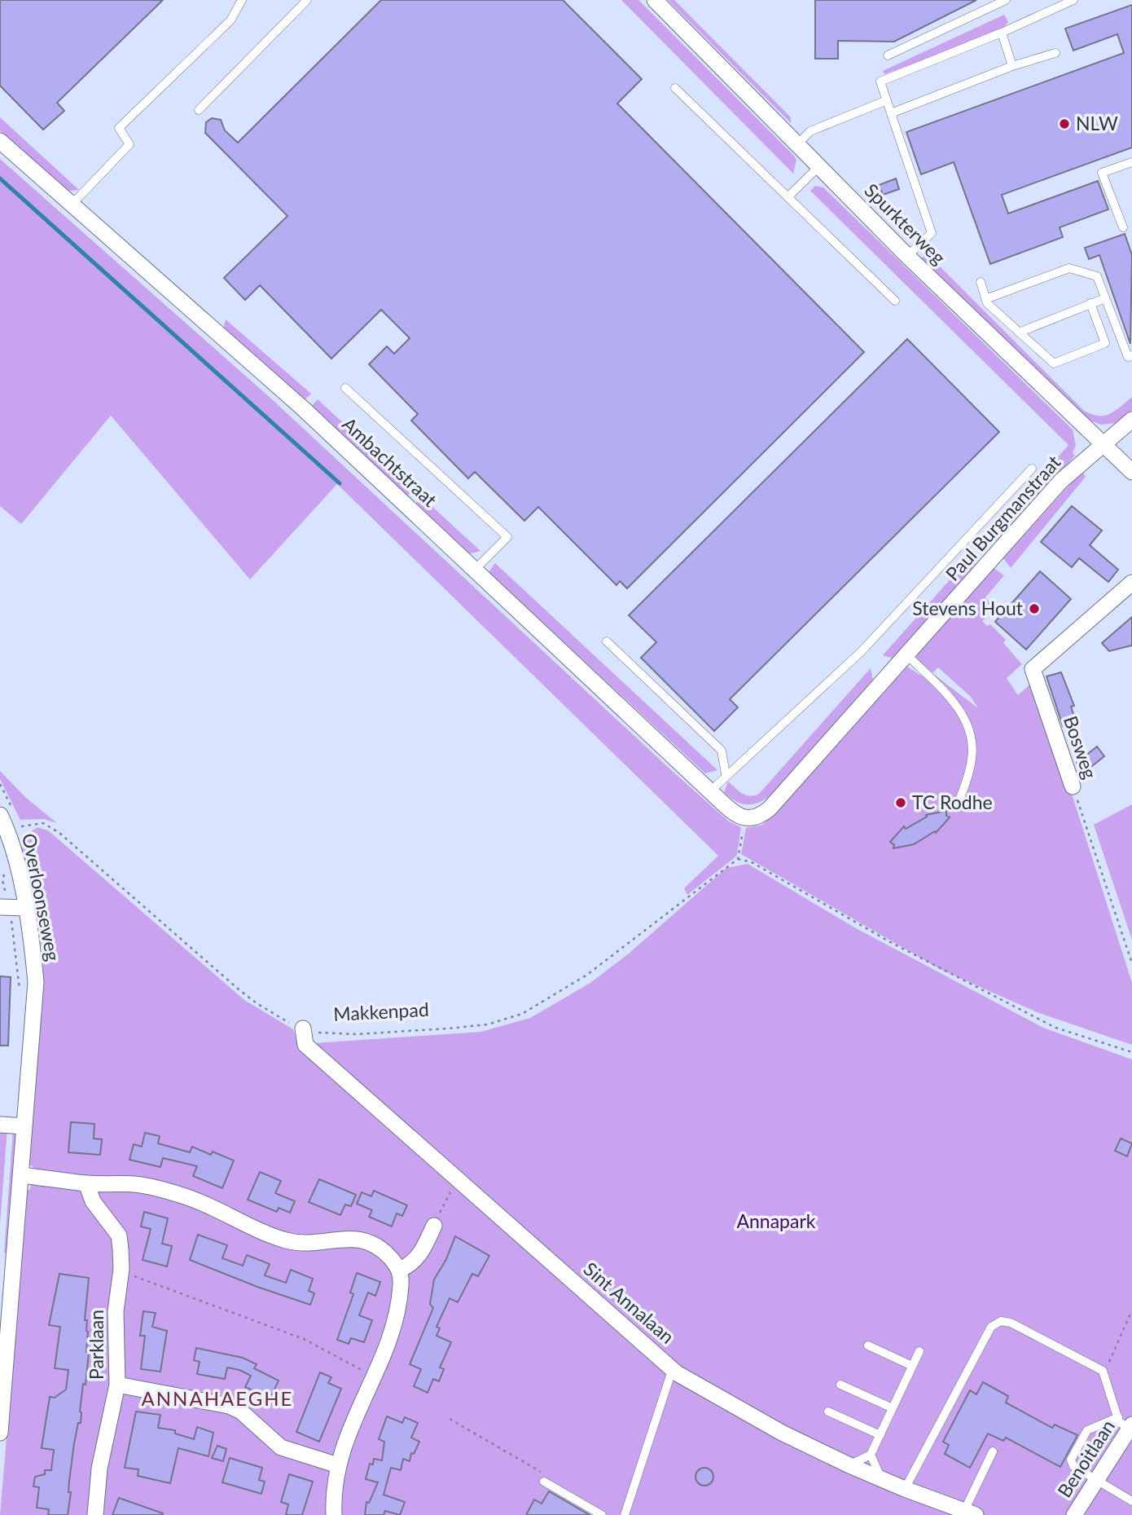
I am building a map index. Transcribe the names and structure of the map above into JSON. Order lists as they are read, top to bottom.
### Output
{
  "streets": {
    "street": [
      "Spurkterweg",
      "Ambachtstraat",
      "Paul Burgmanstraat",
      "Bosweg",
      "Overloonseweg",
      "Sint Annalaan",
      "Parklaan",
      "Benoitlaan"
    ],
    "path": ["Makkenpad"]
  },
  "crossings": [
    ["Spurkterweg", "Paul Burgmanstraat"],
    ["Ambachtstraat", "Paul Burgmanstraat"],
    ["Overloonseweg", "Makkenpad"],
    ["Makkenpad", "Sint Annalaan"]
  ],
  "districts": ["ANNAHAEGHE"],
  "parks": ["Annapark"],
  "places": ["NLW", "Stevens Hout", "TC Rodhe"]
}
